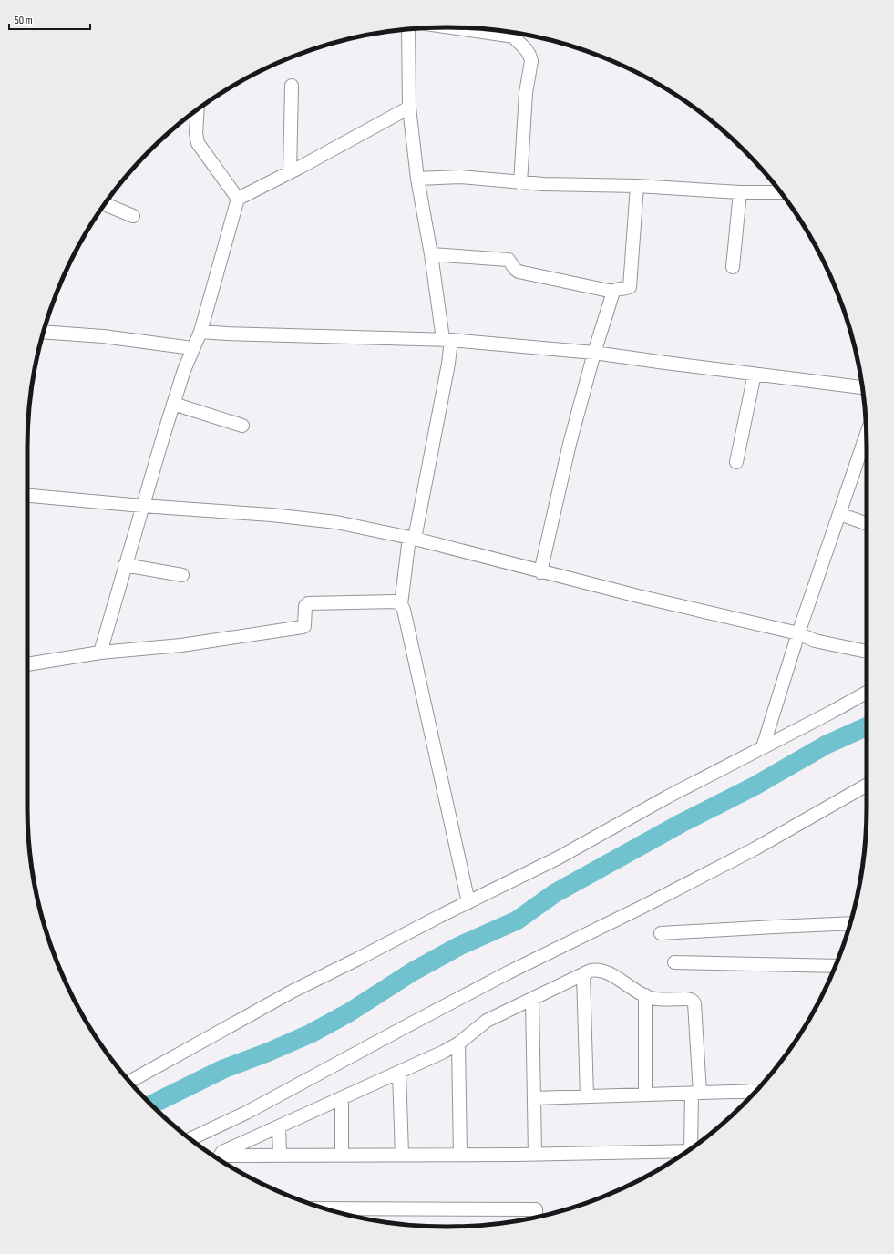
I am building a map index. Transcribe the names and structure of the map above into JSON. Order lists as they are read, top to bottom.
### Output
{
  "scale_bar": "50 m"
}
